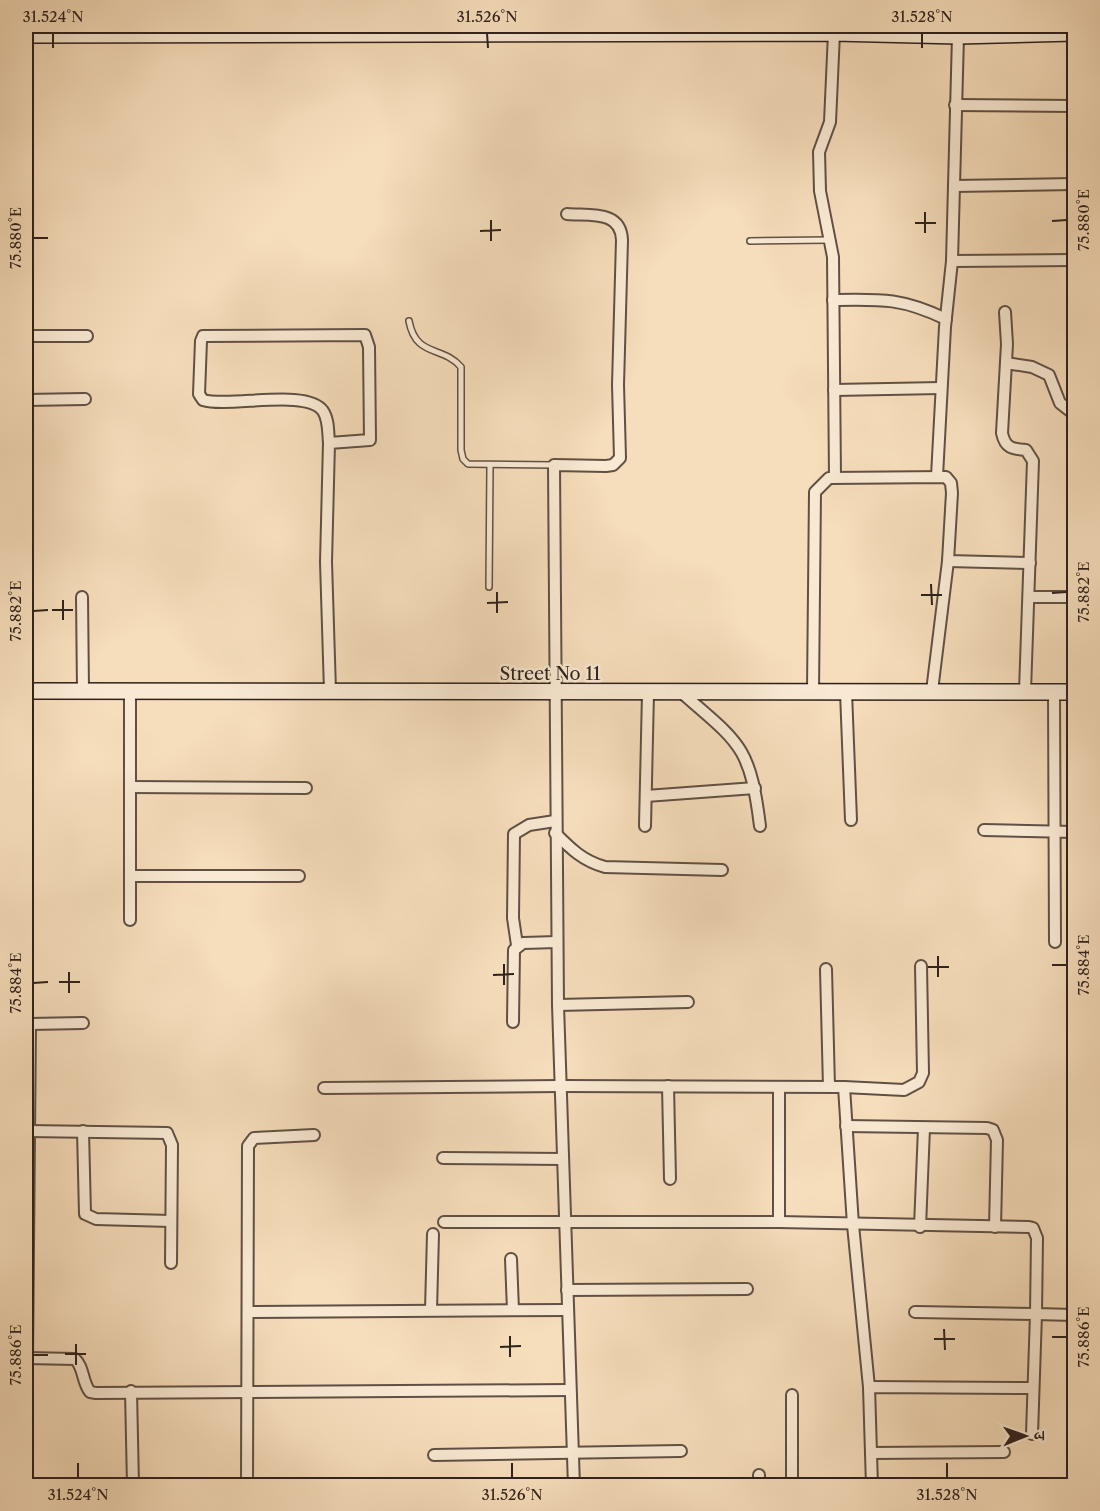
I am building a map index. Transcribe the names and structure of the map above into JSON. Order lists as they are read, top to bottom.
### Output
{
  "streets": {
    "street": ["Street No 11"]
  },
  "north": "right",
  "coordinates": [
    "31.524°N",
    "31.526°N",
    "31.528°N",
    "75.880°E",
    "75.882°E",
    "75.884°E",
    "75.886°E"
  ]
}
